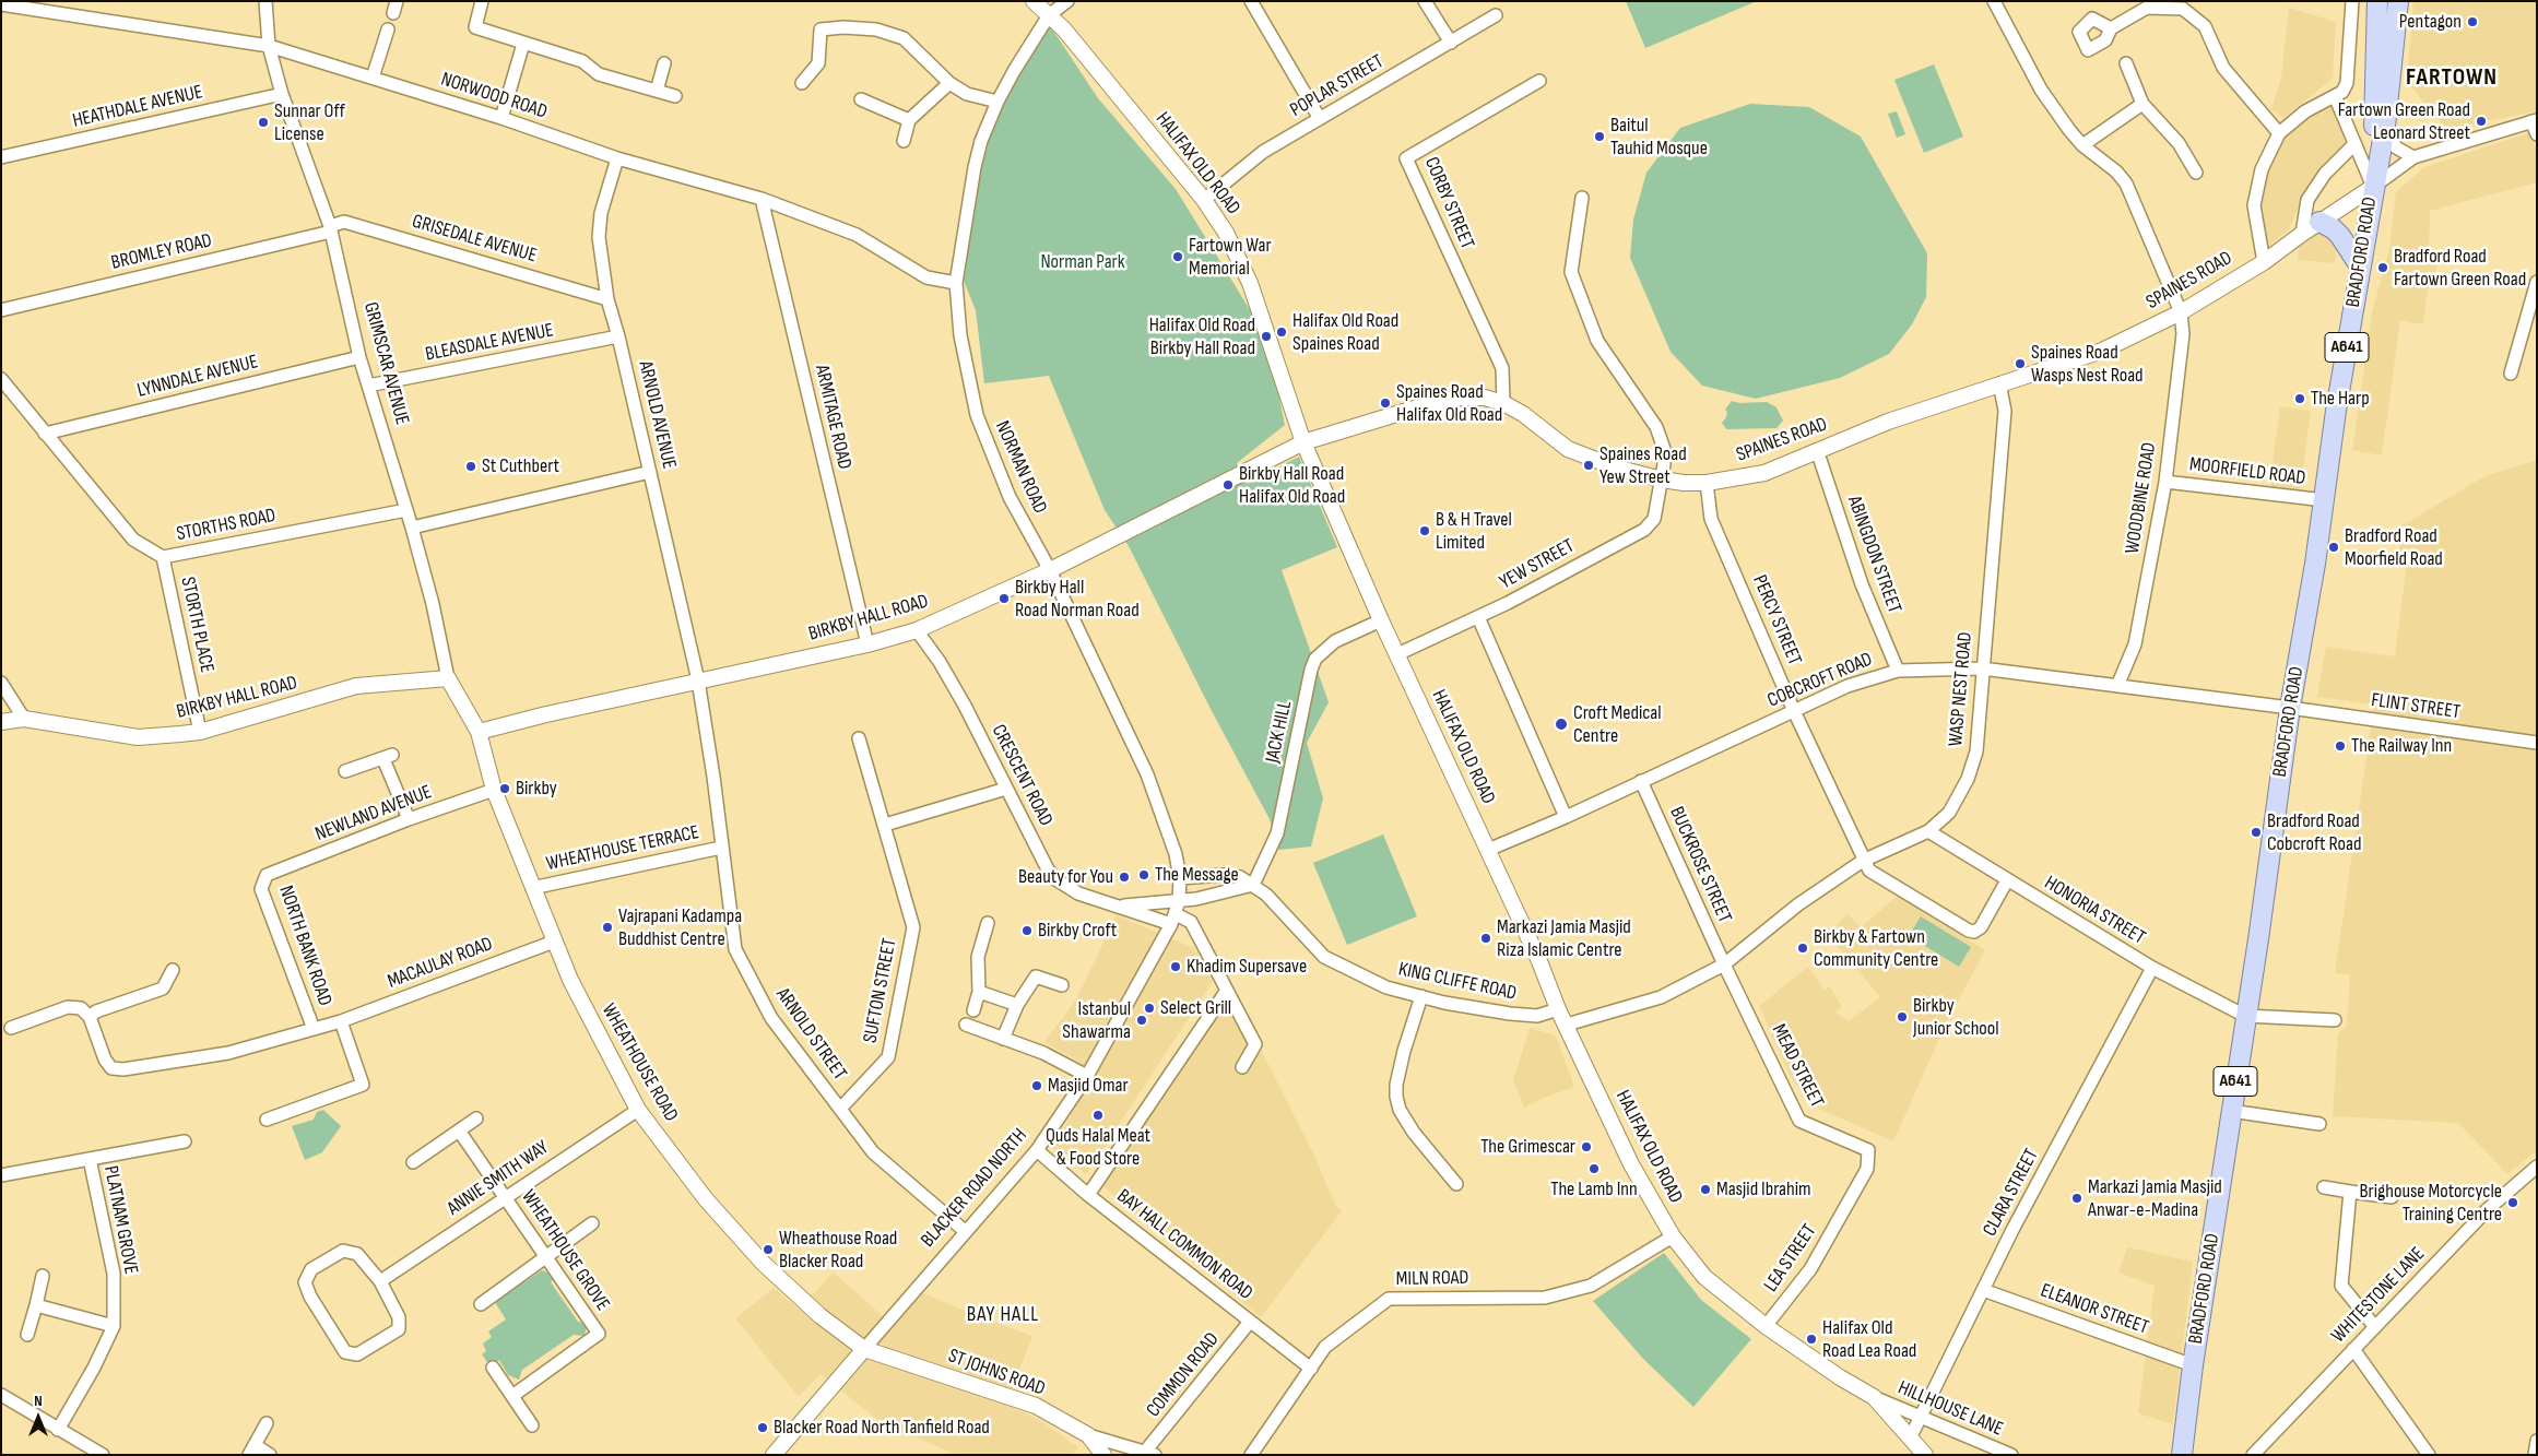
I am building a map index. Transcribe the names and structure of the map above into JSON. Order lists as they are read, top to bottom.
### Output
{
  "streets": {
    "main road": ["BRADFORD ROAD", "A641"],
    "street": [
      "POPLAR STREET",
      "NORWOOD ROAD",
      "HEATHDALE AVENUE",
      "HALIFAX OLD ROAD",
      "CORBY STREET",
      "GRISEDALE AVENUE",
      "BROMLEY ROAD",
      "SPAINES ROAD",
      "BLEASDALE AVENUE",
      "GRIMSCAR AVENUE",
      "LYNNDALE AVENUE",
      "ARNOLD AVENUE",
      "ARMITAGE ROAD",
      "NORMAN ROAD",
      "MOORFIELD ROAD",
      "WOODBINE ROAD",
      "STORTHS ROAD",
      "ABINGDON STREET",
      "YEW STREET",
      "BIRKBY HALL ROAD",
      "PERCY STREET",
      "STORTH PLACE",
      "COBCROFT ROAD",
      "WASP NEST ROAD",
      "FLINT STREET",
      "JACK HILL",
      "CRESCENT ROAD",
      "NEWLAND AVENUE",
      "WHEATHOUSE TERRACE",
      "BUCKROSE STREET",
      "HONORIA STREET",
      "NORTH BANK ROAD",
      "MACAULAY ROAD",
      "KING CLIFFE ROAD",
      "SUFTON STREET",
      "ARNOLD STREET",
      "WHEATHOUSE ROAD",
      "MEAD STREET",
      "ANNIE SMITH WAY",
      "BLACKER ROAD NORTH",
      "CLARA STREET",
      "PLATNAM GROVE",
      "BAY HALL COMMON ROAD",
      "WHEATHOUSE GROVE",
      "LEA STREET",
      "MILN ROAD",
      "WHITESTONE LANE",
      "ELEANOR STREET",
      "ST JOHNS ROAD",
      "COMMON ROAD",
      "HILLHOUSE LANE"
    ]
  },
  "crossings": [
    ["POPLAR STREET", "HALIFAX OLD ROAD"],
    ["NORWOOD ROAD", "GRIMSCAR AVENUE"],
    ["NORWOOD ROAD", "ARNOLD AVENUE"],
    ["NORWOOD ROAD", "ARMITAGE ROAD"],
    ["NORWOOD ROAD", "NORMAN ROAD"],
    ["HEATHDALE AVENUE", "GRIMSCAR AVENUE"],
    ["HALIFAX OLD ROAD", "SPAINES ROAD"],
    ["HALIFAX OLD ROAD", "NORMAN ROAD"],
    ["HALIFAX OLD ROAD", "YEW STREET"],
    ["HALIFAX OLD ROAD", "BIRKBY HALL ROAD"],
    ["HALIFAX OLD ROAD", "COBCROFT ROAD"],
    ["HALIFAX OLD ROAD", "WASP NEST ROAD"],
    ["HALIFAX OLD ROAD", "JACK HILL"],
    ["HALIFAX OLD ROAD", "KING CLIFFE ROAD"],
    ["HALIFAX OLD ROAD", "CLARA STREET"],
    ["HALIFAX OLD ROAD", "LEA STREET"],
    ["HALIFAX OLD ROAD", "MILN ROAD"],
    ["HALIFAX OLD ROAD", "HILLHOUSE LANE"],
    ["CORBY STREET", "SPAINES ROAD"],
    ["GRISEDALE AVENUE", "BROMLEY ROAD"],
    ["GRISEDALE AVENUE", "GRIMSCAR AVENUE"],
    ["GRISEDALE AVENUE", "ARNOLD AVENUE"],
    ["BROMLEY ROAD", "GRIMSCAR AVENUE"],
    ["BRADFORD ROAD", "SPAINES ROAD"],
    ["BRADFORD ROAD", "A641"],
    ["BRADFORD ROAD", "MOORFIELD ROAD"],
    ["BRADFORD ROAD", "COBCROFT ROAD"],
    ["BRADFORD ROAD", "FLINT STREET"],
    ["BRADFORD ROAD", "HONORIA STREET"],
    ["BRADFORD ROAD", "ELEANOR STREET"],
    ["SPAINES ROAD", "A641"],
    ["SPAINES ROAD", "WOODBINE ROAD"],
    ["SPAINES ROAD", "ABINGDON STREET"],
    ["SPAINES ROAD", "YEW STREET"],
    ["SPAINES ROAD", "BIRKBY HALL ROAD"],
    ["SPAINES ROAD", "PERCY STREET"],
    ["SPAINES ROAD", "WASP NEST ROAD"],
    ["BLEASDALE AVENUE", "GRIMSCAR AVENUE"],
    ["BLEASDALE AVENUE", "ARNOLD AVENUE"],
    ["GRIMSCAR AVENUE", "LYNNDALE AVENUE"],
    ["GRIMSCAR AVENUE", "STORTHS ROAD"],
    ["GRIMSCAR AVENUE", "BIRKBY HALL ROAD"],
    ["GRIMSCAR AVENUE", "WHEATHOUSE ROAD"],
    ["LYNNDALE AVENUE", "STORTHS ROAD"],
    ["ARNOLD AVENUE", "BIRKBY HALL ROAD"],
    ["ARNOLD AVENUE", "ARNOLD STREET"],
    ["ARMITAGE ROAD", "BIRKBY HALL ROAD"],
    ["NORMAN ROAD", "BIRKBY HALL ROAD"],
    ["NORMAN ROAD", "CRESCENT ROAD"],
    ["NORMAN ROAD", "KING CLIFFE ROAD"],
    ["NORMAN ROAD", "BLACKER ROAD NORTH"],
    ["MOORFIELD ROAD", "WOODBINE ROAD"],
    ["WOODBINE ROAD", "COBCROFT ROAD"],
    ["STORTHS ROAD", "STORTH PLACE"],
    ["ABINGDON STREET", "COBCROFT ROAD"],
    ["BIRKBY HALL ROAD", "STORTH PLACE"],
    ["BIRKBY HALL ROAD", "CRESCENT ROAD"],
    ["BIRKBY HALL ROAD", "ARNOLD STREET"],
    ["BIRKBY HALL ROAD", "WHEATHOUSE ROAD"],
    ["PERCY STREET", "COBCROFT ROAD"],
    ["PERCY STREET", "WASP NEST ROAD"],
    ["COBCROFT ROAD", "WASP NEST ROAD"],
    ["COBCROFT ROAD", "FLINT STREET"],
    ["COBCROFT ROAD", "BUCKROSE STREET"],
    ["WASP NEST ROAD", "BUCKROSE STREET"],
    ["WASP NEST ROAD", "HONORIA STREET"],
    ["WASP NEST ROAD", "MEAD STREET"],
    ["JACK HILL", "KING CLIFFE ROAD"],
    ["CRESCENT ROAD", "BLACKER ROAD NORTH"],
    ["NEWLAND AVENUE", "NORTH BANK ROAD"],
    ["NEWLAND AVENUE", "WHEATHOUSE ROAD"],
    ["WHEATHOUSE TERRACE", "ARNOLD STREET"],
    ["WHEATHOUSE TERRACE", "WHEATHOUSE ROAD"],
    ["BUCKROSE STREET", "MEAD STREET"],
    ["HONORIA STREET", "CLARA STREET"],
    ["NORTH BANK ROAD", "MACAULAY ROAD"],
    ["MACAULAY ROAD", "WHEATHOUSE ROAD"],
    ["SUFTON STREET", "ARNOLD STREET"],
    ["ARNOLD STREET", "BLACKER ROAD NORTH"],
    ["WHEATHOUSE ROAD", "ANNIE SMITH WAY"],
    ["WHEATHOUSE ROAD", "BLACKER ROAD NORTH"],
    ["WHEATHOUSE ROAD", "ST JOHNS ROAD"],
    ["MEAD STREET", "LEA STREET"],
    ["ANNIE SMITH WAY", "WHEATHOUSE GROVE"],
    ["BLACKER ROAD NORTH", "BAY HALL COMMON ROAD"],
    ["BLACKER ROAD NORTH", "ST JOHNS ROAD"],
    ["CLARA STREET", "ELEANOR STREET"],
    ["CLARA STREET", "HILLHOUSE LANE"],
    ["BAY HALL COMMON ROAD", "MILN ROAD"],
    ["BAY HALL COMMON ROAD", "COMMON ROAD"]
  ],
  "districts": ["FARTOWN", "BAY HALL"],
  "parks": ["Norman Park"],
  "places": [
    "Pentagon",
    "Fartown Green Road Leonard Street",
    "Sunnar Off License",
    "Baitul Tauhid Mosque",
    "Fartown War Memorial",
    "Bradford Road Fartown Green Road",
    "Halifax Old Road Spaines Road",
    "Halifax Old Road Birkby Hall Road",
    "Spaines Road Wasps Nest Road",
    "The Harp",
    "Spaines Road Halifax Old Road",
    "Spaines Road Yew Street",
    "St Cuthbert",
    "Birkby Hall Road Halifax Old Road",
    "B & H Travel Limited",
    "Bradford Road Moorfield Road",
    "Birkby Hall Road Norman Road",
    "Croft Medical Centre",
    "The Railway Inn",
    "Birkby",
    "Bradford Road Cobcroft Road",
    "The Message",
    "Beauty for You",
    "Vajrapani Kadampa Buddhist Centre",
    "Birkby Croft",
    "Markazi Jamia Masjid Riza Islamic Centre",
    "Birkby & Fartown Community Centre",
    "Khadim Supersave",
    "Select Grill",
    "Birkby Junior School",
    "Istanbul Shawarma",
    "Masjid Omar",
    "Quds Halal Meat & Food Store",
    "The Grimescar",
    "The Lamb Inn",
    "Masjid Ibrahim",
    "Markazi Jamia Masjid Anwar-e-Madina",
    "Brighouse Motorcycle Training Centre",
    "Wheathouse Road Blacker Road",
    "Halifax Old Road Lea Road",
    "Blacker Road North Tanfield Road"
  ],
  "north": "top"
}
